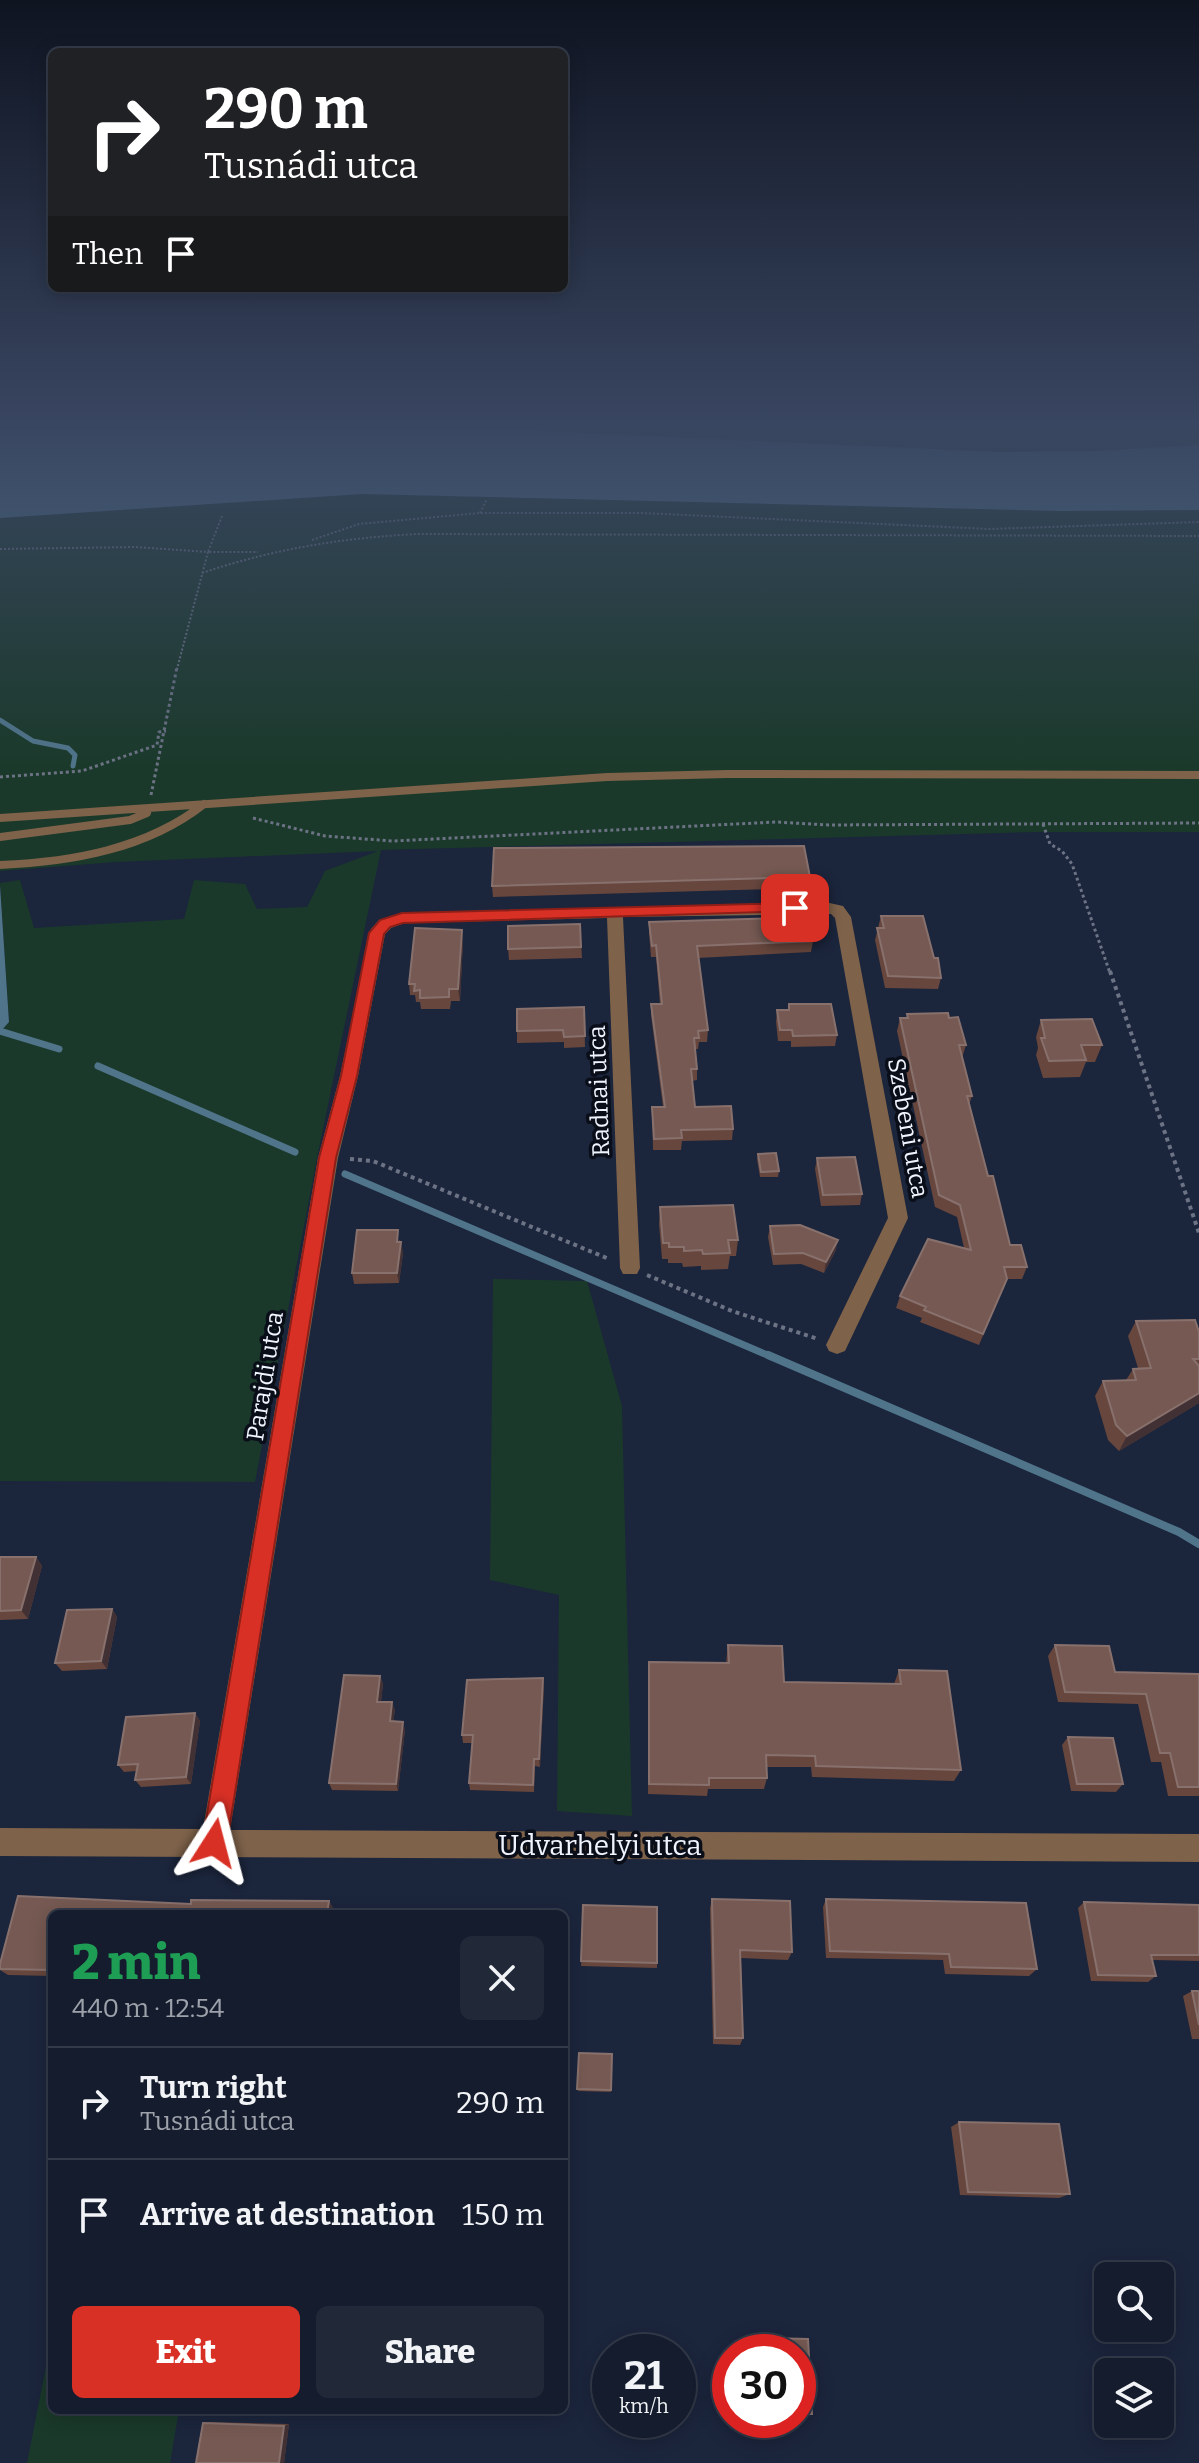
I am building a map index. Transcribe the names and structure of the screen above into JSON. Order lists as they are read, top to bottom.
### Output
{
  "streets": {
    "street": [
      "Radnai utca",
      "Szebeni utca",
      "Parajdi utca",
      "Udvarhelyi utca"
    ]
  },
  "crossings": [
    ["Radnai utca", "Szebeni utca"],
    ["Radnai utca", "Parajdi utca"],
    ["Szebeni utca", "Parajdi utca"],
    ["Parajdi utca", "Udvarhelyi utca"]
  ],
  "page": {
    "turn": ["290 m", "Tusnádi utca"],
    "then": "Then",
    "heading": ["2 min", "440 m · 12:54"],
    "list": [
      {
        "name": "Turn right",
        "note": "Tusnádi utca",
        "value": "290 m"
      },
      {
        "name": "Arrive at destination",
        "value": "150 m"
      }
    ],
    "buttons": ["Exit", "Share"],
    "speed": "21 km/h",
    "limit": "30"
  }
}
